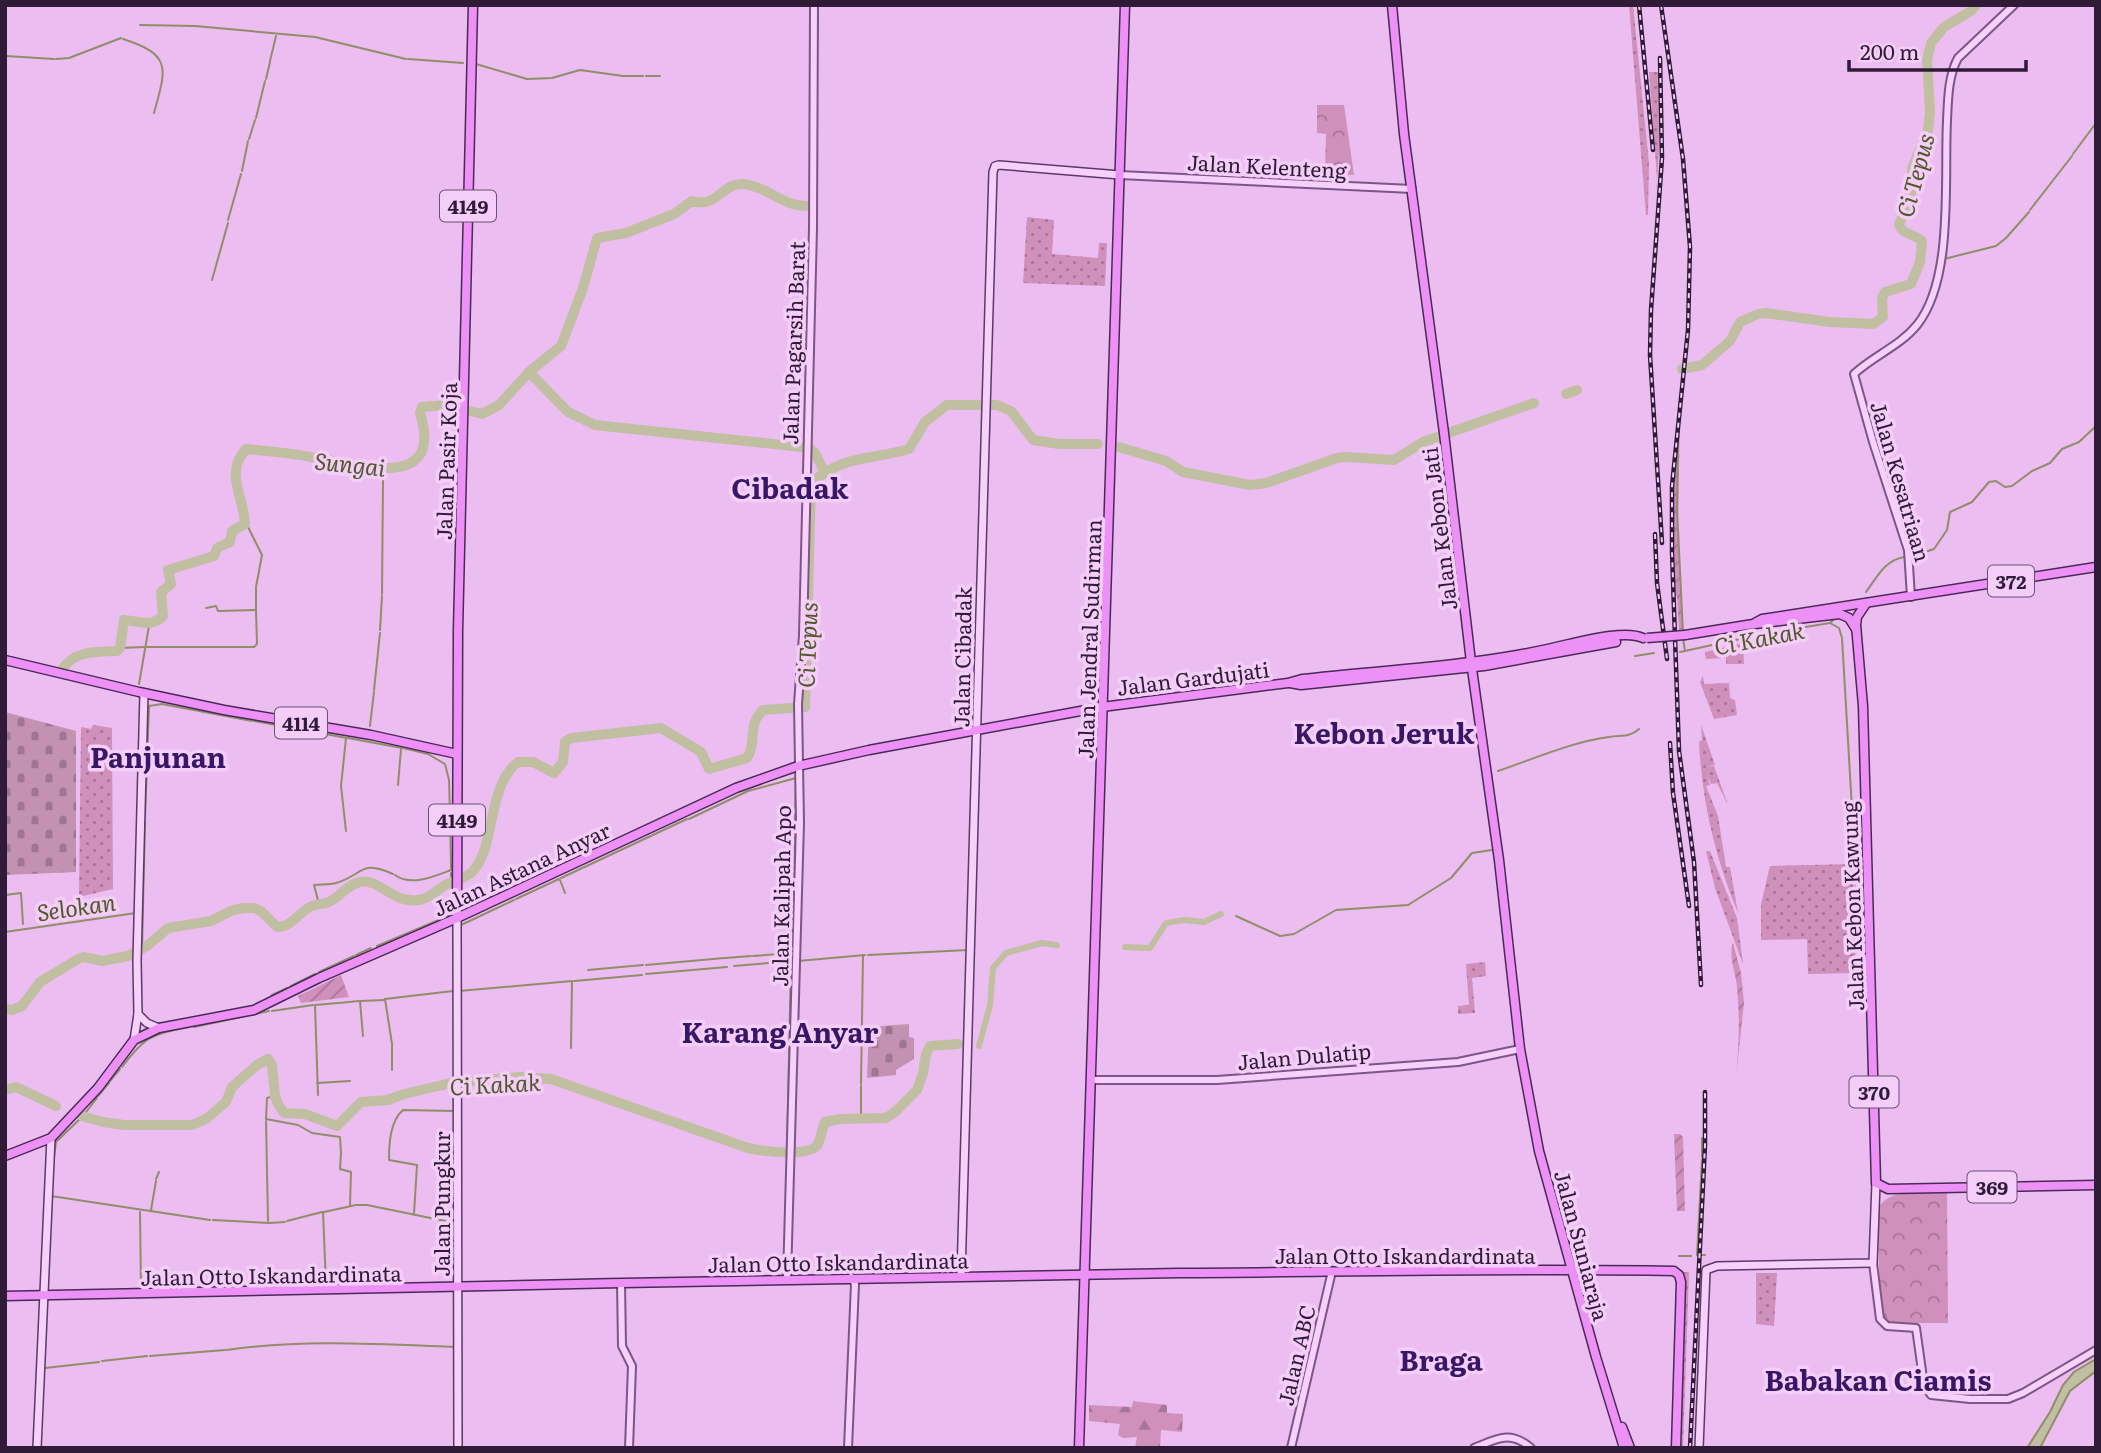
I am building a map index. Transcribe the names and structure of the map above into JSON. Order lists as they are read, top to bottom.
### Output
{
  "streets": {
    "main road": [
      "4149",
      "Jalan Pasir Koja",
      "Jalan Kebon Jati",
      "372",
      "Jalan Jendral Sudirman",
      "Jalan Cibadak",
      "Jalan Gardujati",
      "4114",
      "Jalan Astana Anyar",
      "Jalan Kebon Kawung",
      "370",
      "369",
      "Jalan Pungkur",
      "Jalan Suniaraja",
      "Jalan Otto Iskandardinata"
    ],
    "street": [
      "Jalan Kelenteng",
      "Jalan Pagarsih Barat",
      "Jalan Kesatriaan",
      "Jalan Kalipah Apo",
      "Jalan Dulatip",
      "Jalan ABC"
    ]
  },
  "crossings": [
    ["Jalan Kelenteng", "Jalan Kebon Jati"],
    ["Jalan Kelenteng", "Jalan Jendral Sudirman"],
    ["Jalan Kelenteng", "Jalan Cibadak"],
    ["Jalan Pagarsih Barat", "Jalan Astana Anyar"],
    ["Jalan Pagarsih Barat", "Jalan Kalipah Apo"],
    ["Jalan Pasir Koja", "4114"],
    ["Jalan Pasir Koja", "Jalan Astana Anyar"],
    ["Jalan Pasir Koja", "Jalan Pungkur"],
    ["Jalan Kesatriaan", "372"],
    ["Jalan Kebon Jati", "Jalan Gardujati"],
    ["Jalan Kebon Jati", "Jalan Dulatip"],
    ["Jalan Kebon Jati", "Jalan Suniaraja"],
    ["372", "Jalan Kebon Kawung"],
    ["Jalan Jendral Sudirman", "Jalan Cibadak"],
    ["Jalan Jendral Sudirman", "Jalan Gardujati"],
    ["Jalan Jendral Sudirman", "Jalan Astana Anyar"],
    ["Jalan Jendral Sudirman", "Jalan Dulatip"],
    ["Jalan Jendral Sudirman", "Jalan Otto Iskandardinata"],
    ["Jalan Cibadak", "Jalan Astana Anyar"],
    ["Jalan Cibadak", "Jalan Otto Iskandardinata"],
    ["Jalan Gardujati", "Jalan Astana Anyar"],
    ["Jalan Astana Anyar", "Jalan Kalipah Apo"],
    ["Jalan Astana Anyar", "Jalan Pungkur"],
    ["Jalan Kalipah Apo", "Jalan Otto Iskandardinata"],
    ["Jalan Kebon Kawung", "369"],
    ["Jalan Dulatip", "Jalan Suniaraja"],
    ["Jalan Pungkur", "Jalan Otto Iskandardinata"],
    ["Jalan Suniaraja", "Jalan Otto Iskandardinata"],
    ["Jalan Otto Iskandardinata", "Jalan ABC"]
  ],
  "districts": [
    "Cibadak",
    "Kebon Jeruk",
    "Panjunan",
    "Karang Anyar",
    "Braga",
    "Babakan Ciamis"
  ],
  "water": [
    "Ci Tepus",
    "Sungai",
    "Ci Kakak",
    "Selokan"
  ],
  "scale_bar": "200 m"
}
